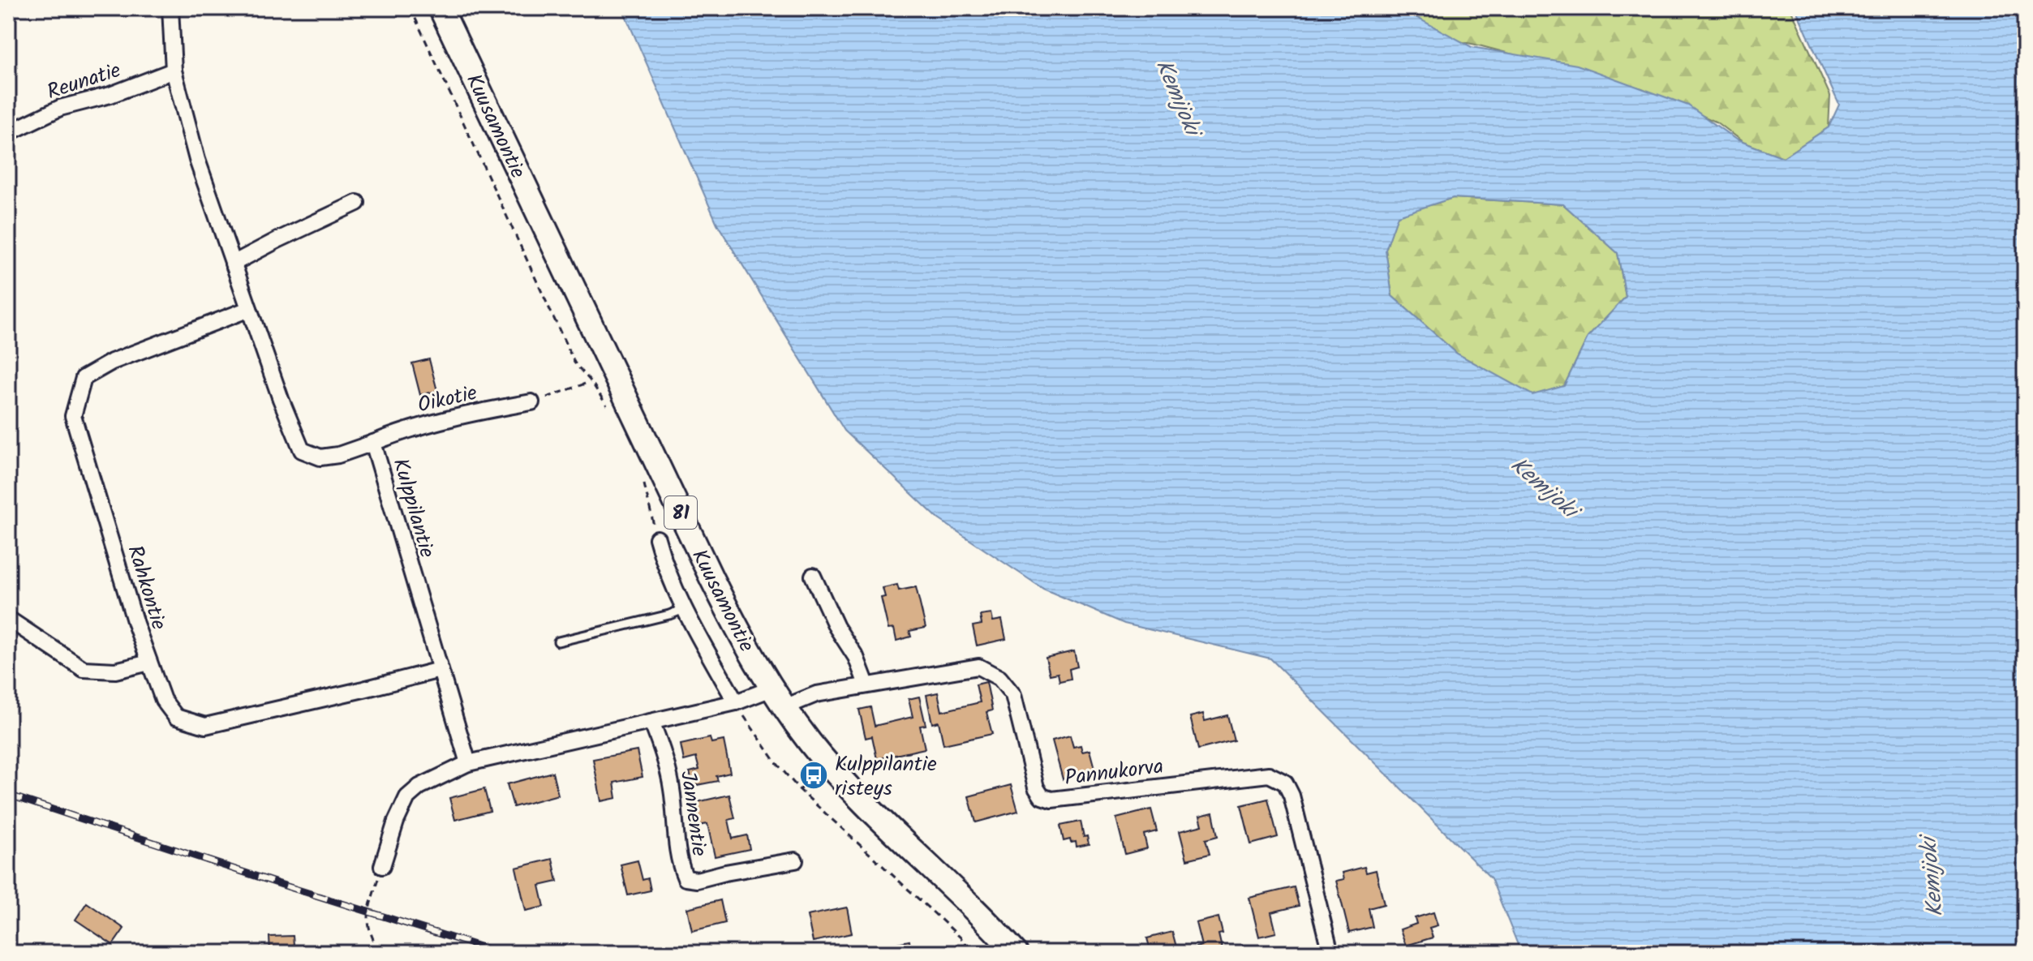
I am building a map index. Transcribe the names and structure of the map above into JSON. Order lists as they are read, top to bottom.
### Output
{
  "streets": {
    "main road": ["Kuusamontie", "81"],
    "street": [
      "Reunatie",
      "Oikotie",
      "Kulppilantie",
      "Rahkontie",
      "Pannukorva",
      "Jannentie"
    ]
  },
  "crossings": [
    ["Reunatie", "Kulppilantie"],
    ["Kuusamontie", "Pannukorva"],
    ["Oikotie", "Kulppilantie"],
    ["Kulppilantie", "Rahkontie"]
  ],
  "water": ["Kemijoki"],
  "places": {
    "bus stop": ["Kulppilantie risteys"]
  }
}
